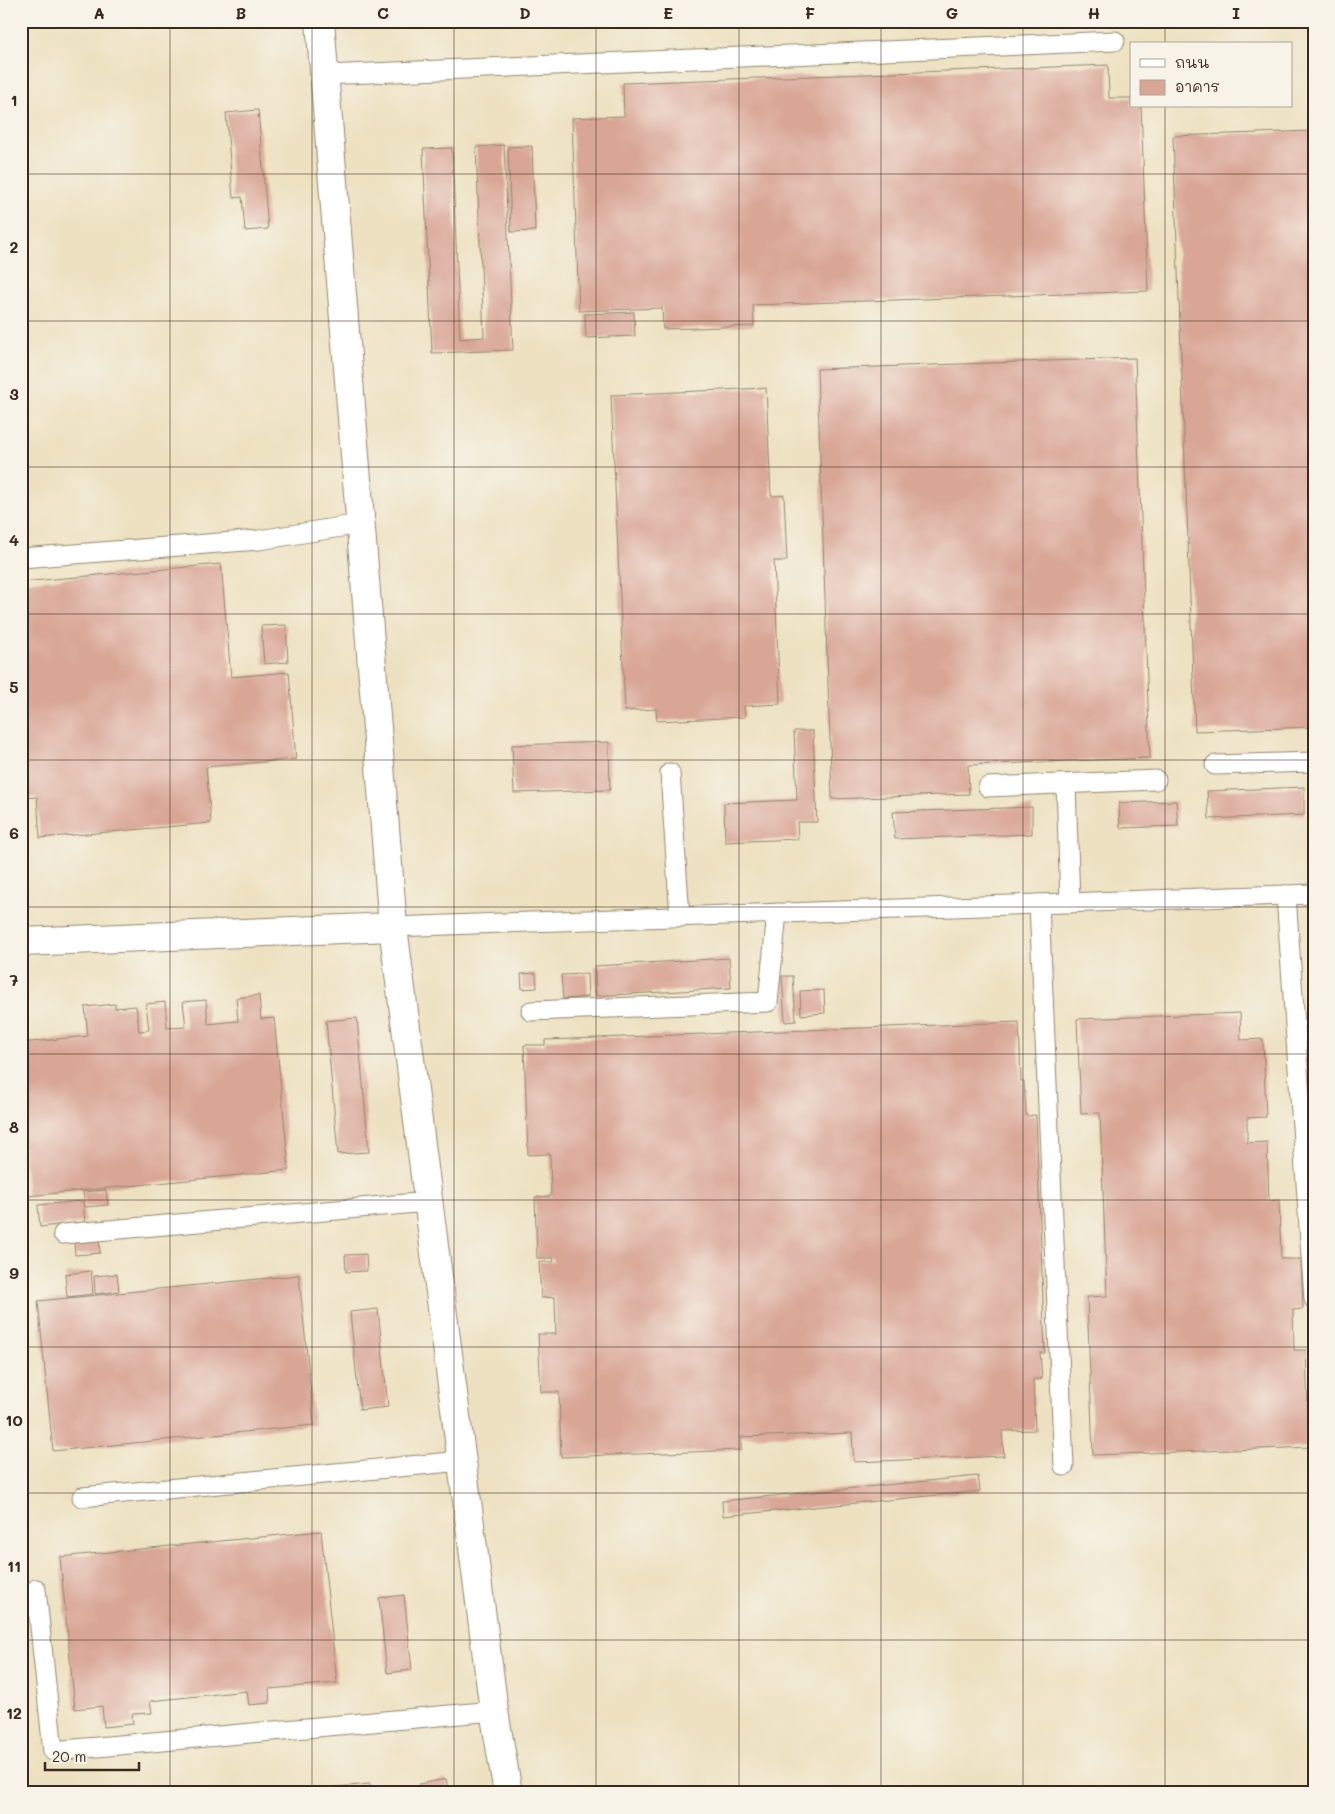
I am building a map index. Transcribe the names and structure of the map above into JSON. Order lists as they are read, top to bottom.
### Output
{
  "legend": ["ถนน", "อาคาร"],
  "scale_bar": "20 m",
  "grid": {
    "columns": [
      "A",
      "B",
      "C",
      "D",
      "E",
      "F",
      "G",
      "H",
      "I"
    ],
    "rows": [
      "1",
      "2",
      "3",
      "4",
      "5",
      "6",
      "7",
      "8",
      "9",
      "10",
      "11",
      "12"
    ]
  }
}
